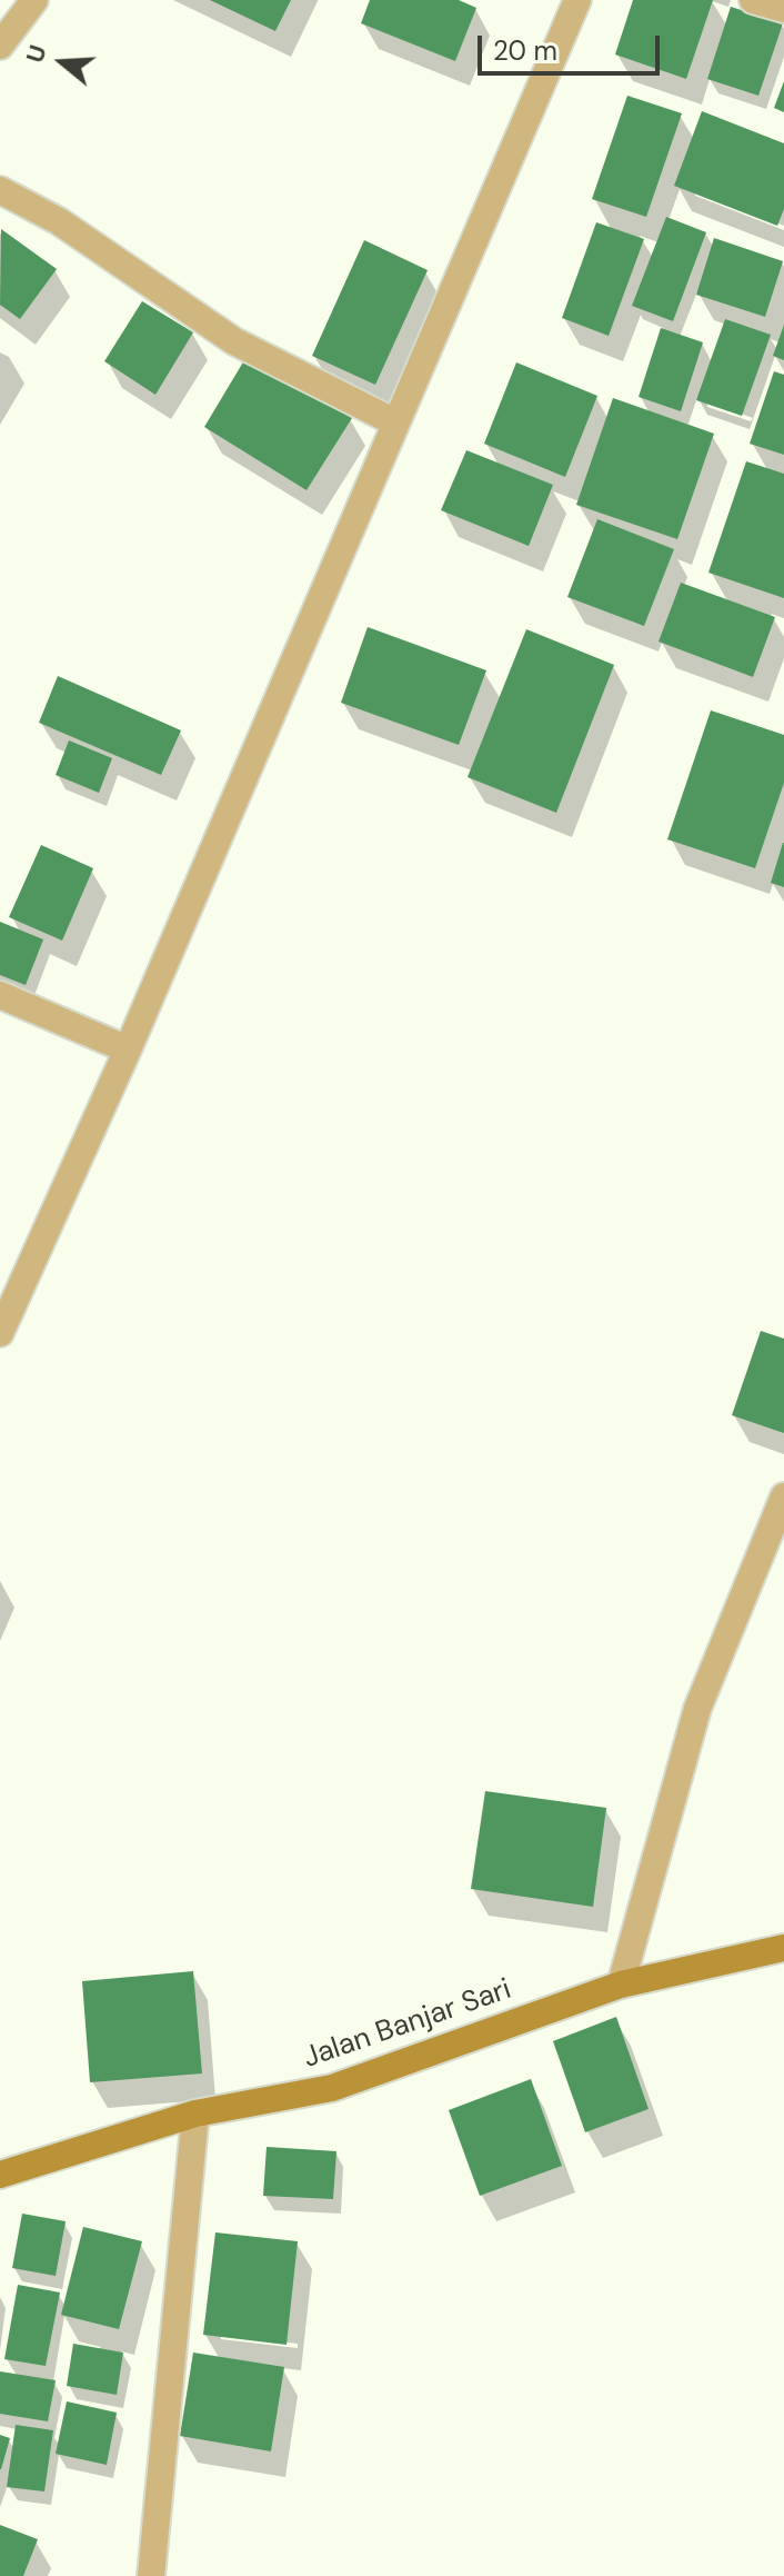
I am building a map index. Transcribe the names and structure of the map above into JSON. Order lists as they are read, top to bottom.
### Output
{
  "streets": {
    "street": ["Jalan Banjar Sari"]
  },
  "scale_bar": "20 m",
  "north": "left"
}
